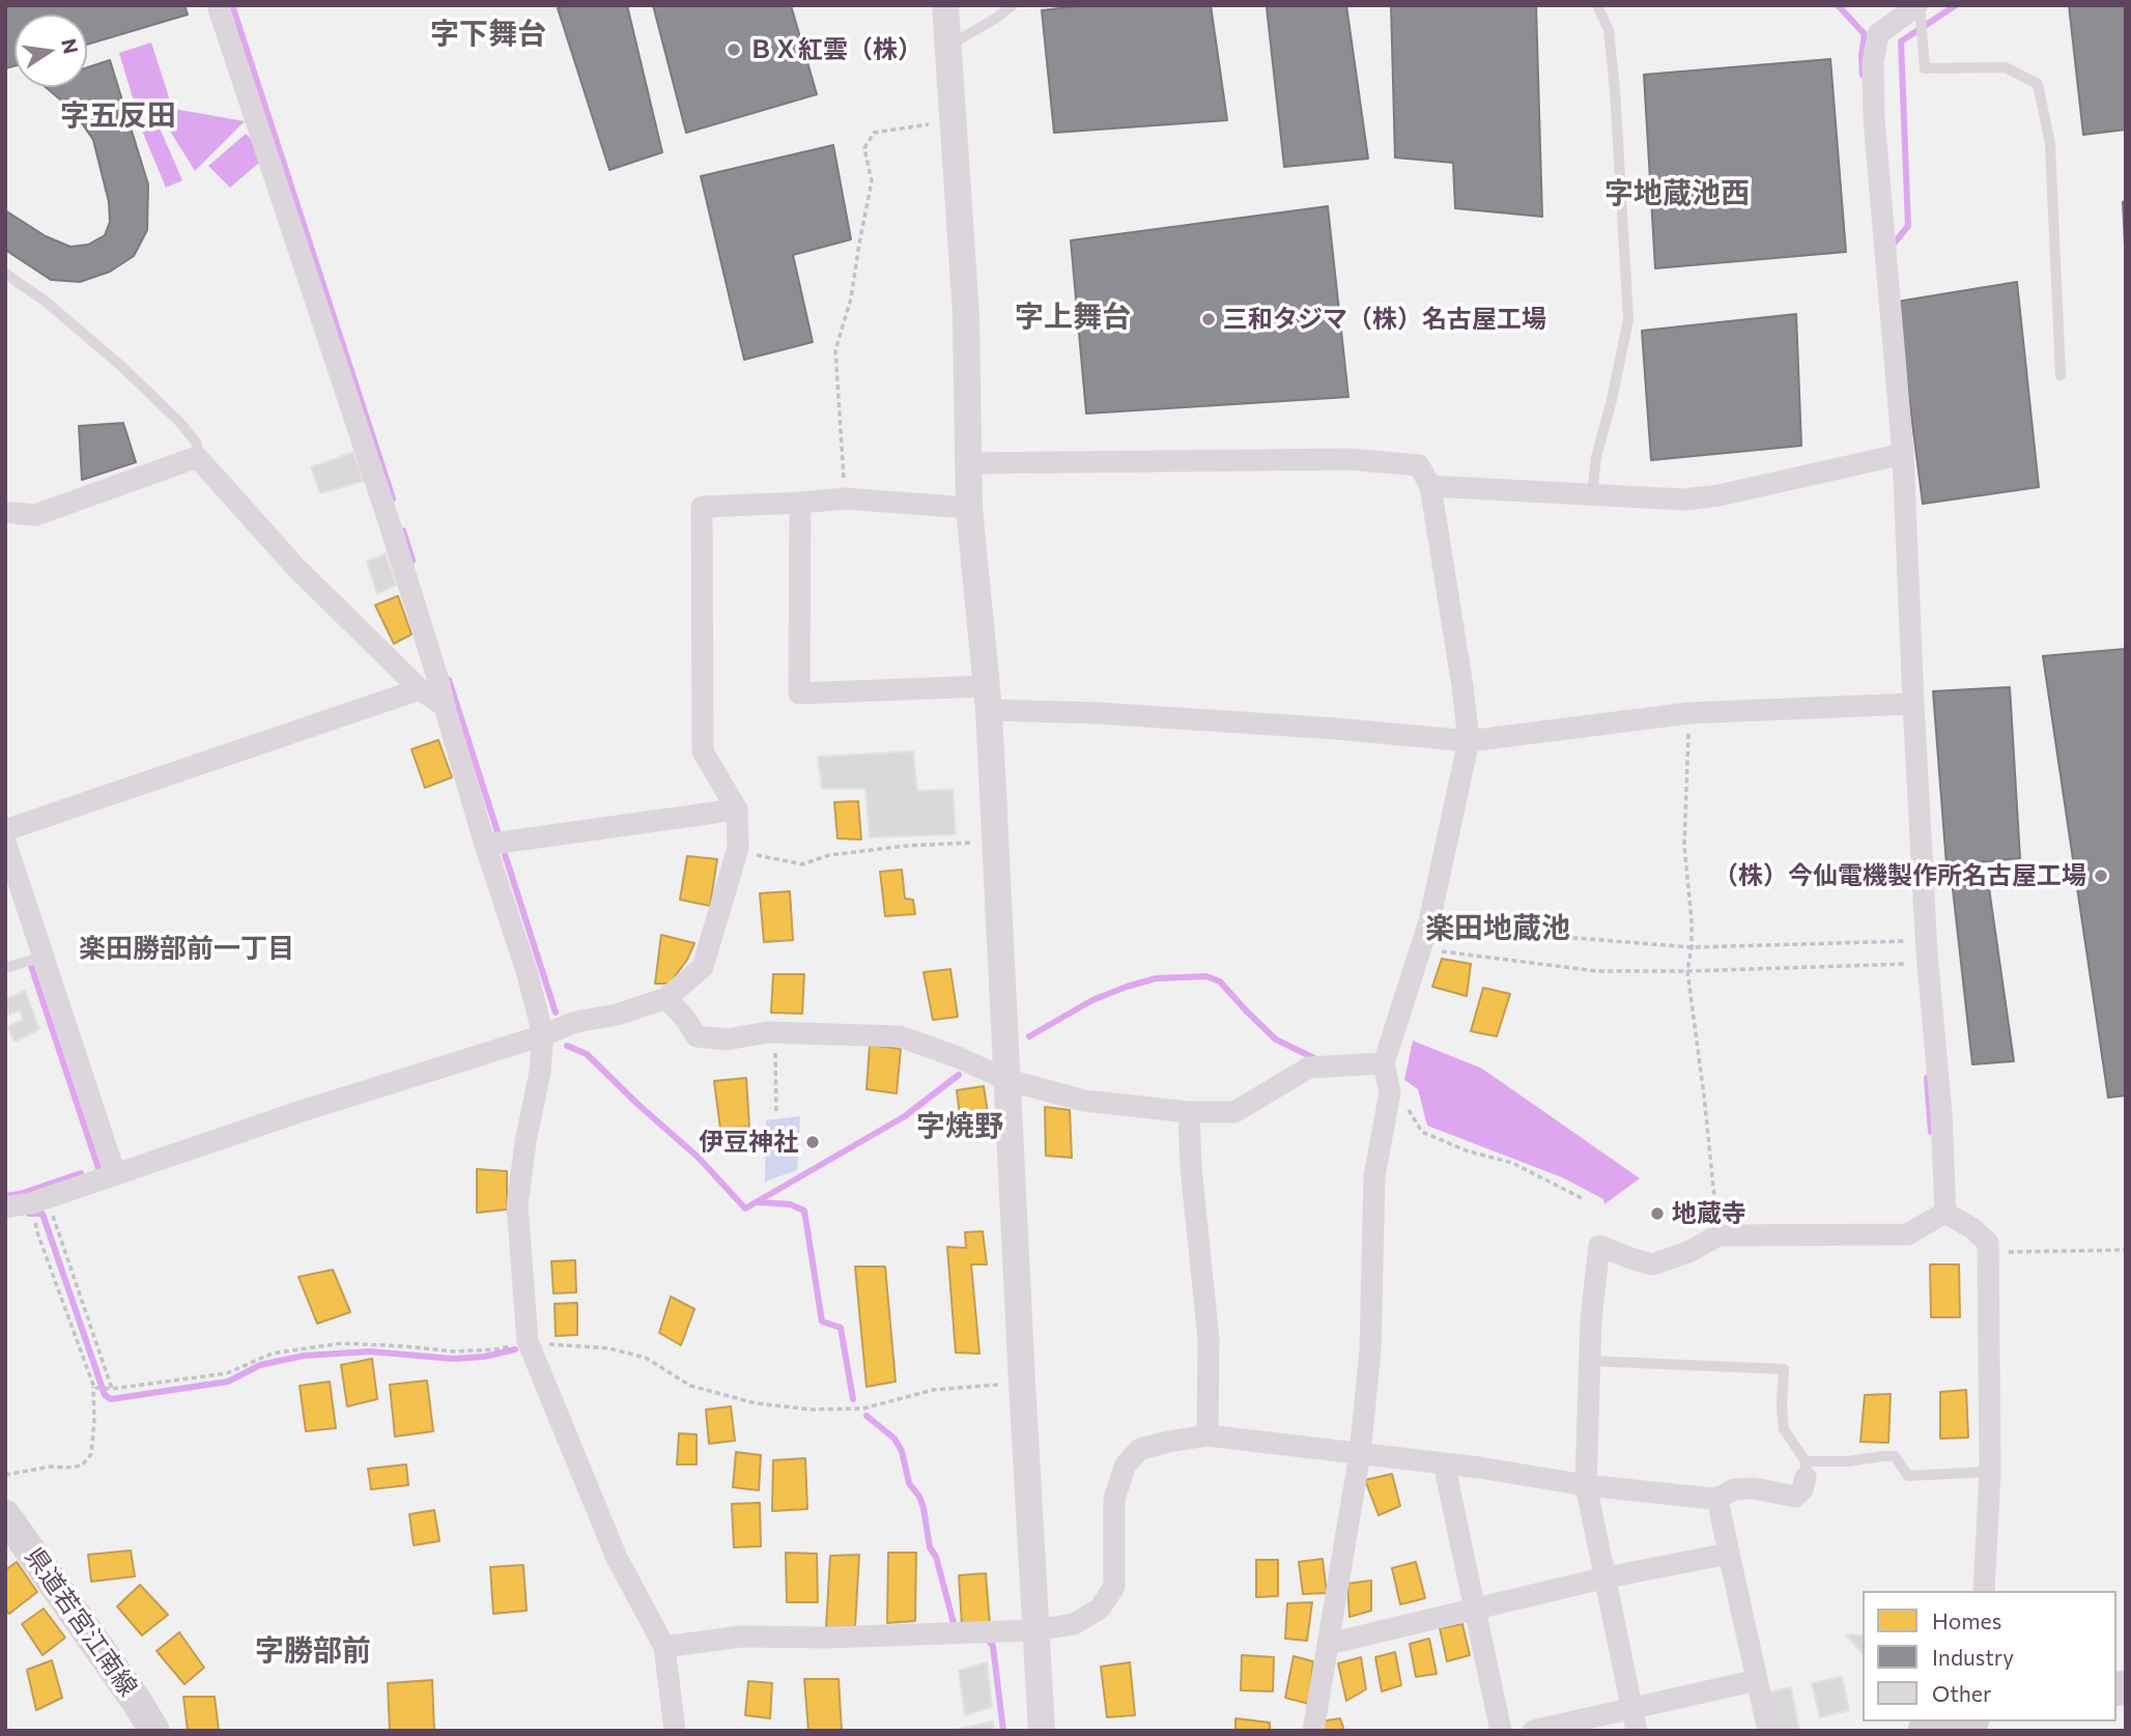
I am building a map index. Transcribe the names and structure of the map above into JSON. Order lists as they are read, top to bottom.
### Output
{
  "streets": {
    "main road": ["県道若宮江南線"]
  },
  "districts": [
    "字下舞台",
    "字五反田",
    "字地蔵池西",
    "字上舞台",
    "楽田地蔵池",
    "楽田勝部前一丁目",
    "字焼野",
    "字勝部前"
  ],
  "places": [
    "ＢＸ紅雲（株）",
    "三和タジマ（株）名古屋工場",
    "（株）今仙電機製作所名古屋工場",
    "伊豆神社",
    "地蔵寺"
  ],
  "legend": ["Homes", "Industry", "Other"],
  "north": "right"
}
